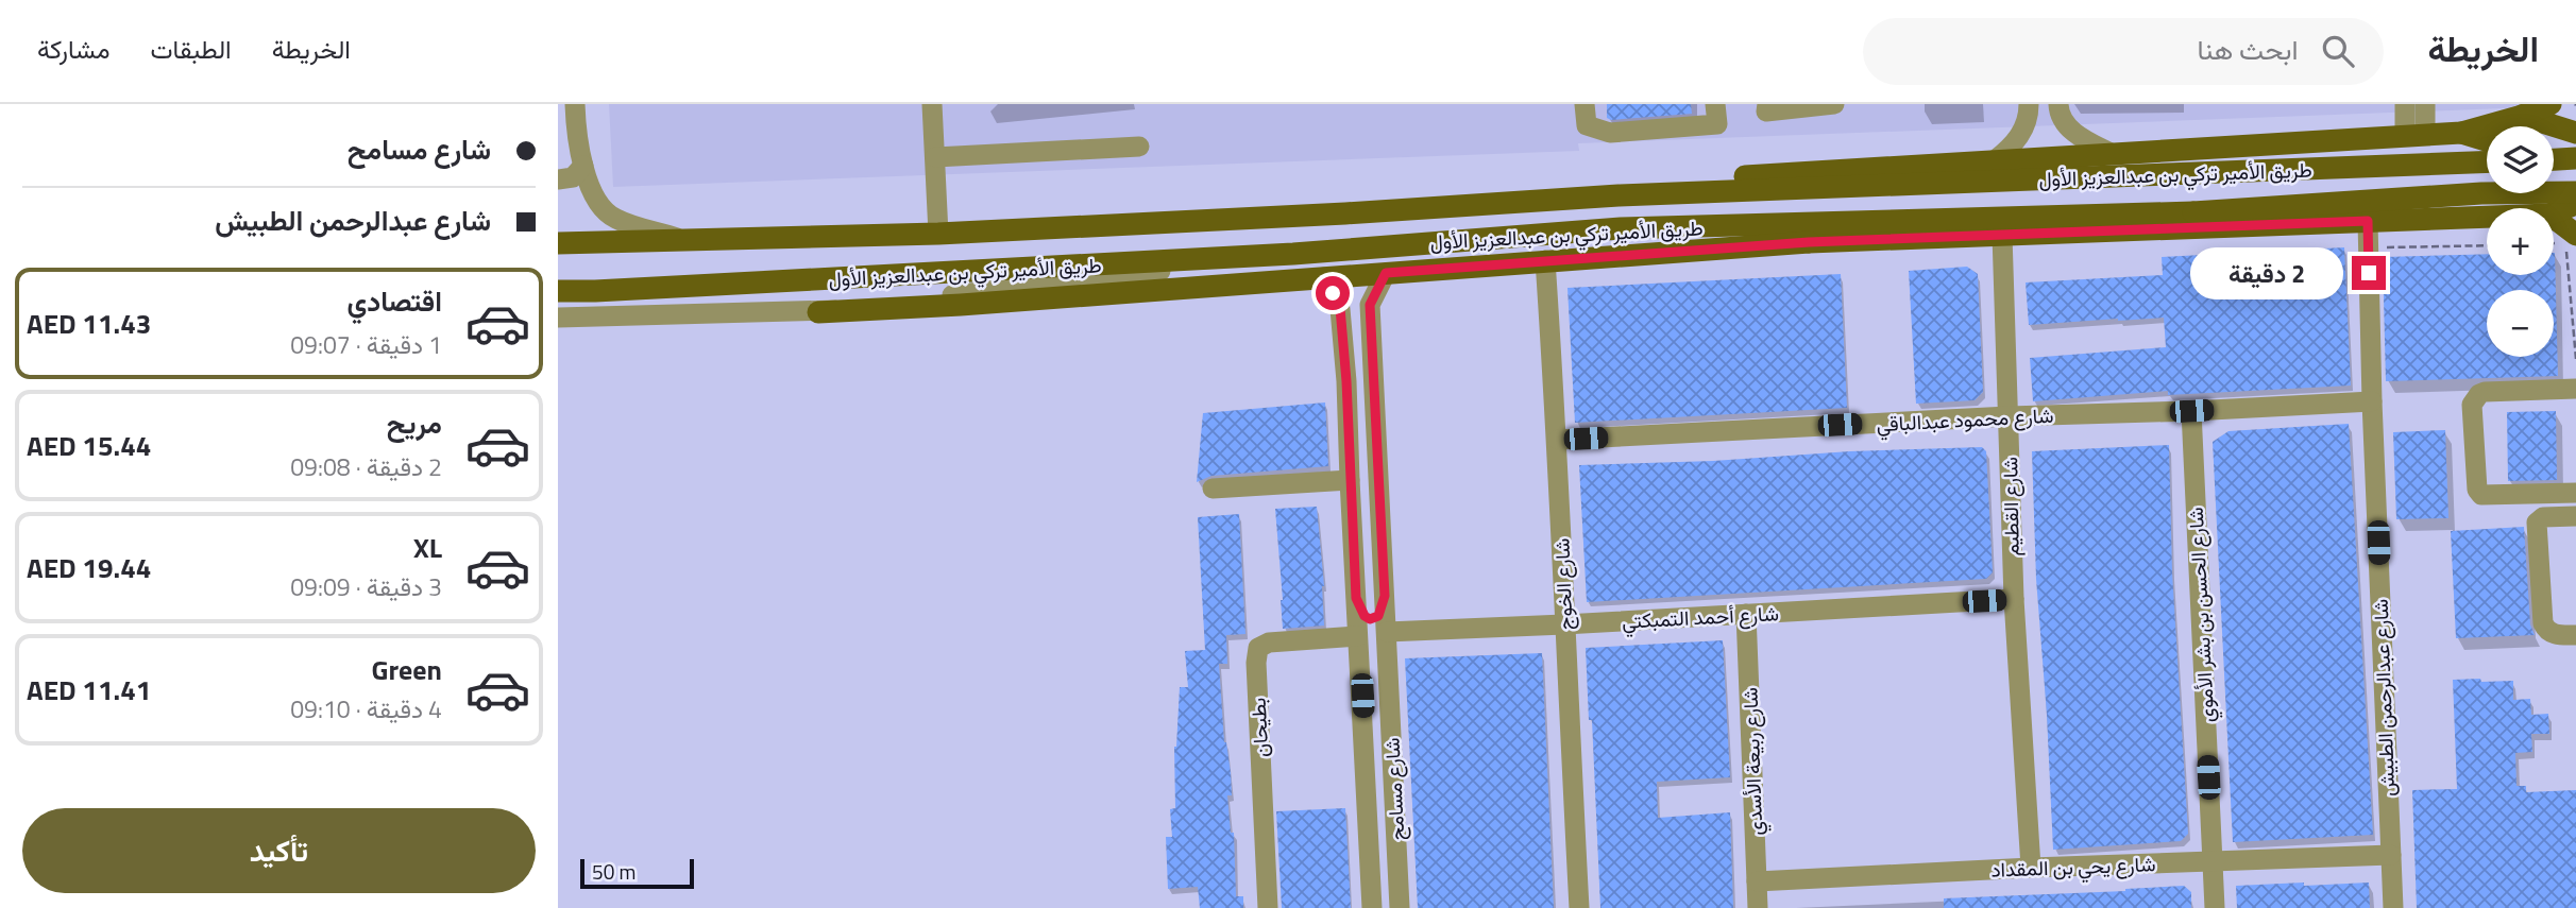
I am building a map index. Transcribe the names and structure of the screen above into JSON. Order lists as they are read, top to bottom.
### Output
{
  "streets": {
    "main road": ["طريق الأمير تركي بن عبدالعزيز الأول"],
    "street": [
      "شارع محمود عبدالباقي",
      "شارع القطيم",
      "شارع الخوج",
      "شارع الحسن بن بشر الأموي",
      "شارع أحمد التمبكتي",
      "شارع عبدالرحمن الطبيش",
      "بطيحان",
      "شارع ربيعة الأسدي",
      "شارع مسامح",
      "شارع يحي بن المقداد"
    ]
  },
  "crossings": [
    ["شارع محمود عبدالباقي", "شارع القطيم"],
    ["شارع محمود عبدالباقي", "شارع الخوج"],
    ["شارع محمود عبدالباقي", "شارع الحسن بن بشر الأموي"],
    ["شارع محمود عبدالباقي", "شارع عبدالرحمن الطبيش"],
    ["شارع القطيم", "شارع أحمد التمبكتي"],
    ["شارع القطيم", "شارع يحي بن المقداد"],
    ["شارع الخوج", "شارع أحمد التمبكتي"],
    ["شارع الحسن بن بشر الأموي", "شارع يحي بن المقداد"],
    ["شارع أحمد التمبكتي", "شارع ربيعة الأسدي"],
    ["شارع أحمد التمبكتي", "شارع مسامح"],
    ["شارع عبدالرحمن الطبيش", "شارع يحي بن المقداد"],
    ["بطيحان", "شارع مسامح"],
    ["شارع ربيعة الأسدي", "شارع يحي بن المقداد"]
  ],
  "scale_bar": "50 m",
  "page": {
    "header": "الخريطة",
    "search": "ابحث هنا",
    "nav": ["الخريطة", "الطبقات", "مشاركة"],
    "banner": ["شارع مسامح", "شارع عبدالرحمن الطبيش"],
    "map_buttons": ["+", "−"],
    "bubble": "2 دقيقة",
    "list": [
      {
        "name": "اقتصادي",
        "note": "1 دقيقة · 09:07",
        "value": "AED 11.43"
      },
      {
        "name": "مريح",
        "note": "2 دقيقة · 09:08",
        "value": "AED 15.44"
      },
      {
        "name": "XL",
        "note": "3 دقيقة · 09:09",
        "value": "AED 19.44"
      },
      {
        "name": "Green",
        "note": "4 دقيقة · 09:10",
        "value": "AED 11.41"
      }
    ],
    "buttons": "تأكيد",
    "scale": "50 m"
  }
}
